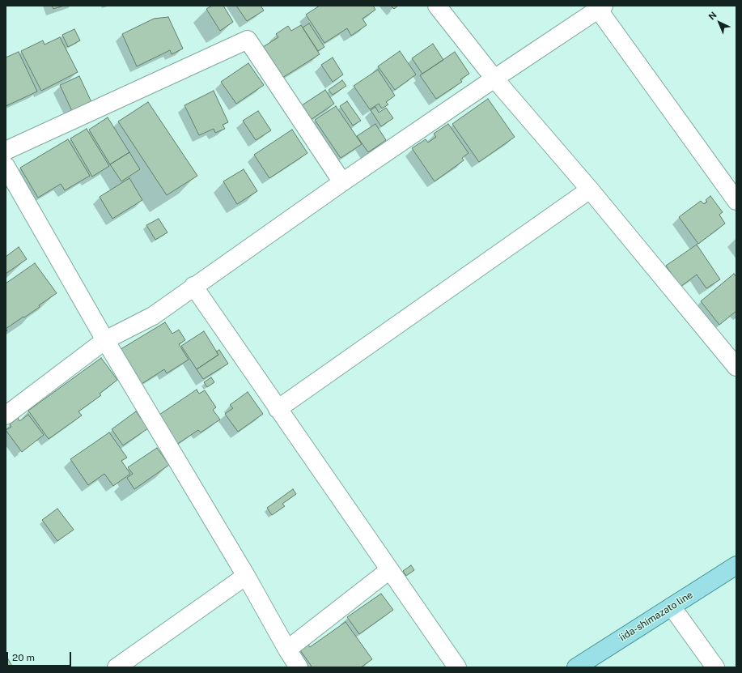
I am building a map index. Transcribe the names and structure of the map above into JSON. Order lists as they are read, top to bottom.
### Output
{
  "streets": {
    "main road": ["iida-shimazato line"]
  },
  "scale_bar": "20 m",
  "north": "top left"
}
